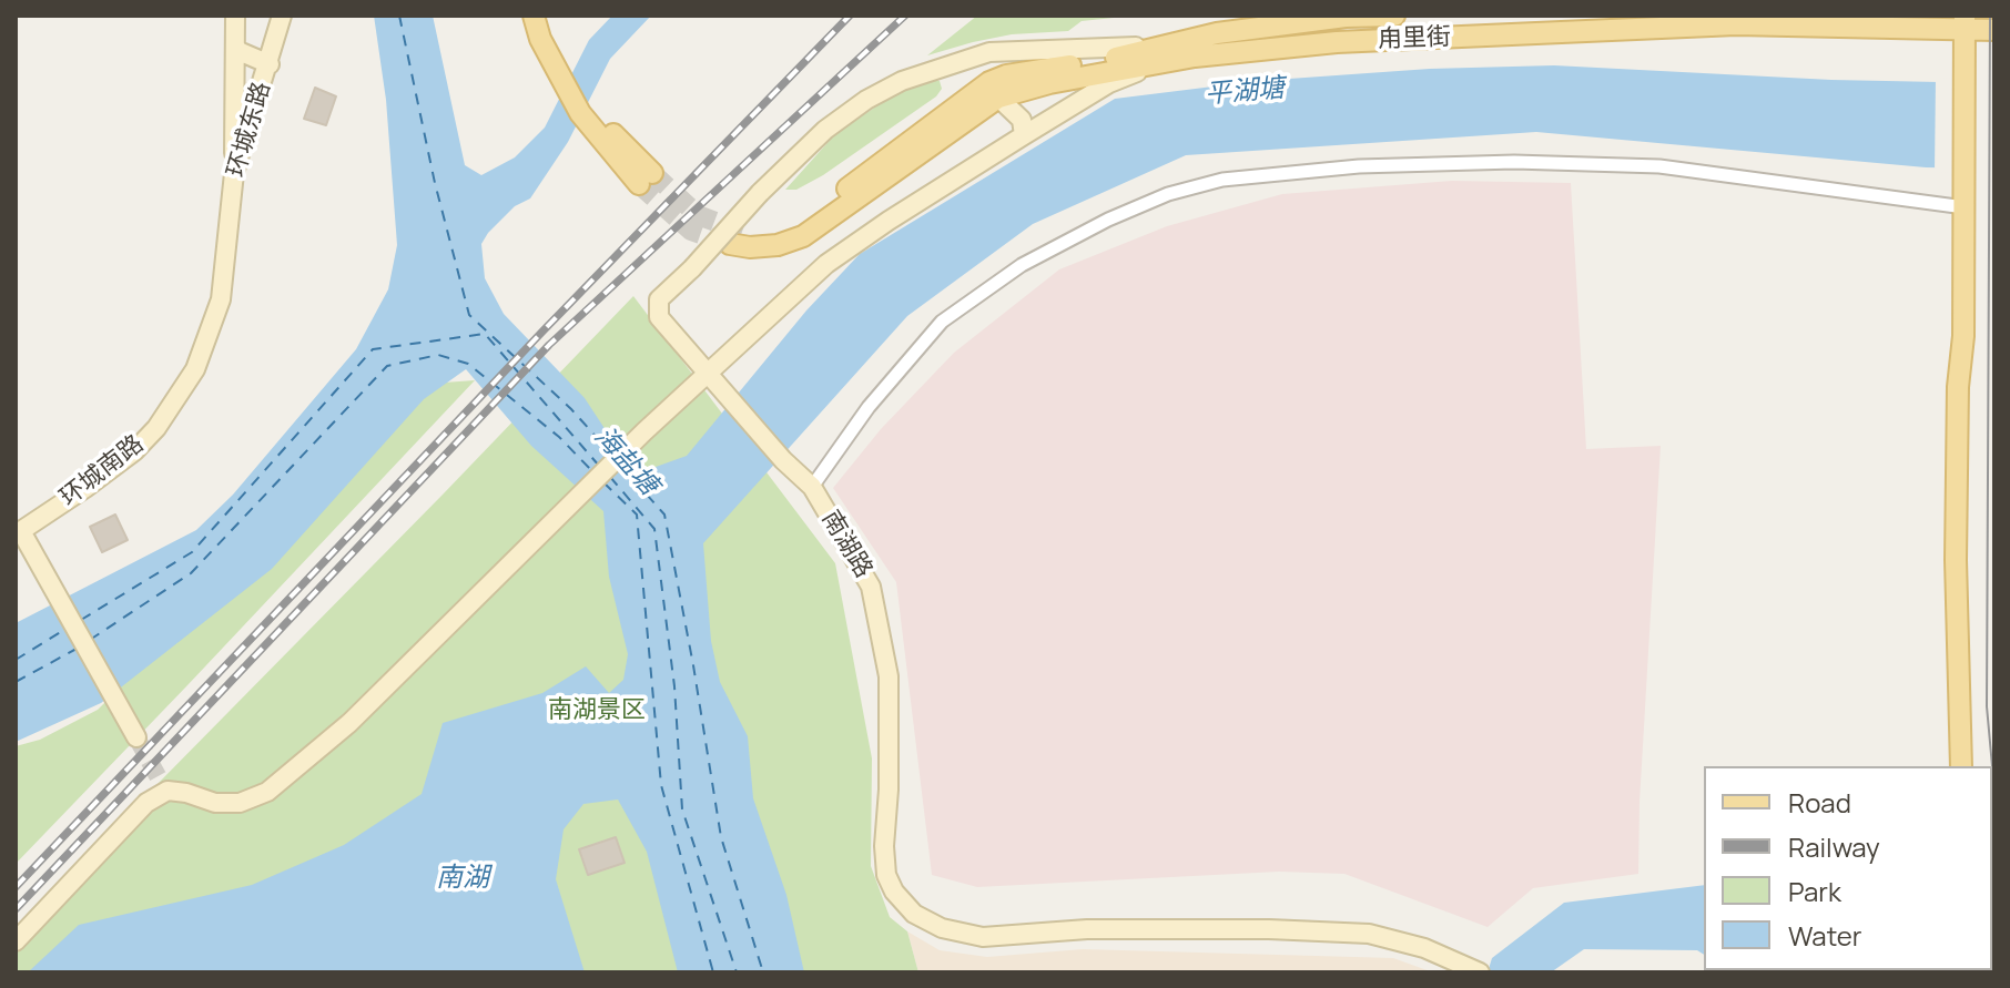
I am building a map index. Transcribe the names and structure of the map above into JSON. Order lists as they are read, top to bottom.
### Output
{
  "streets": {
    "main road": ["甪里街"],
    "street": ["环城东路", "环城南路", "南湖路"]
  },
  "crossings": [
    ["甪里街", "南湖路"],
    ["环城东路", "环城南路"]
  ],
  "water": ["平湖塘", "海盐塘", "南湖"],
  "parks": ["南湖景区"],
  "legend": [
    "Road",
    "Railway",
    "Park",
    "Water"
  ]
}
